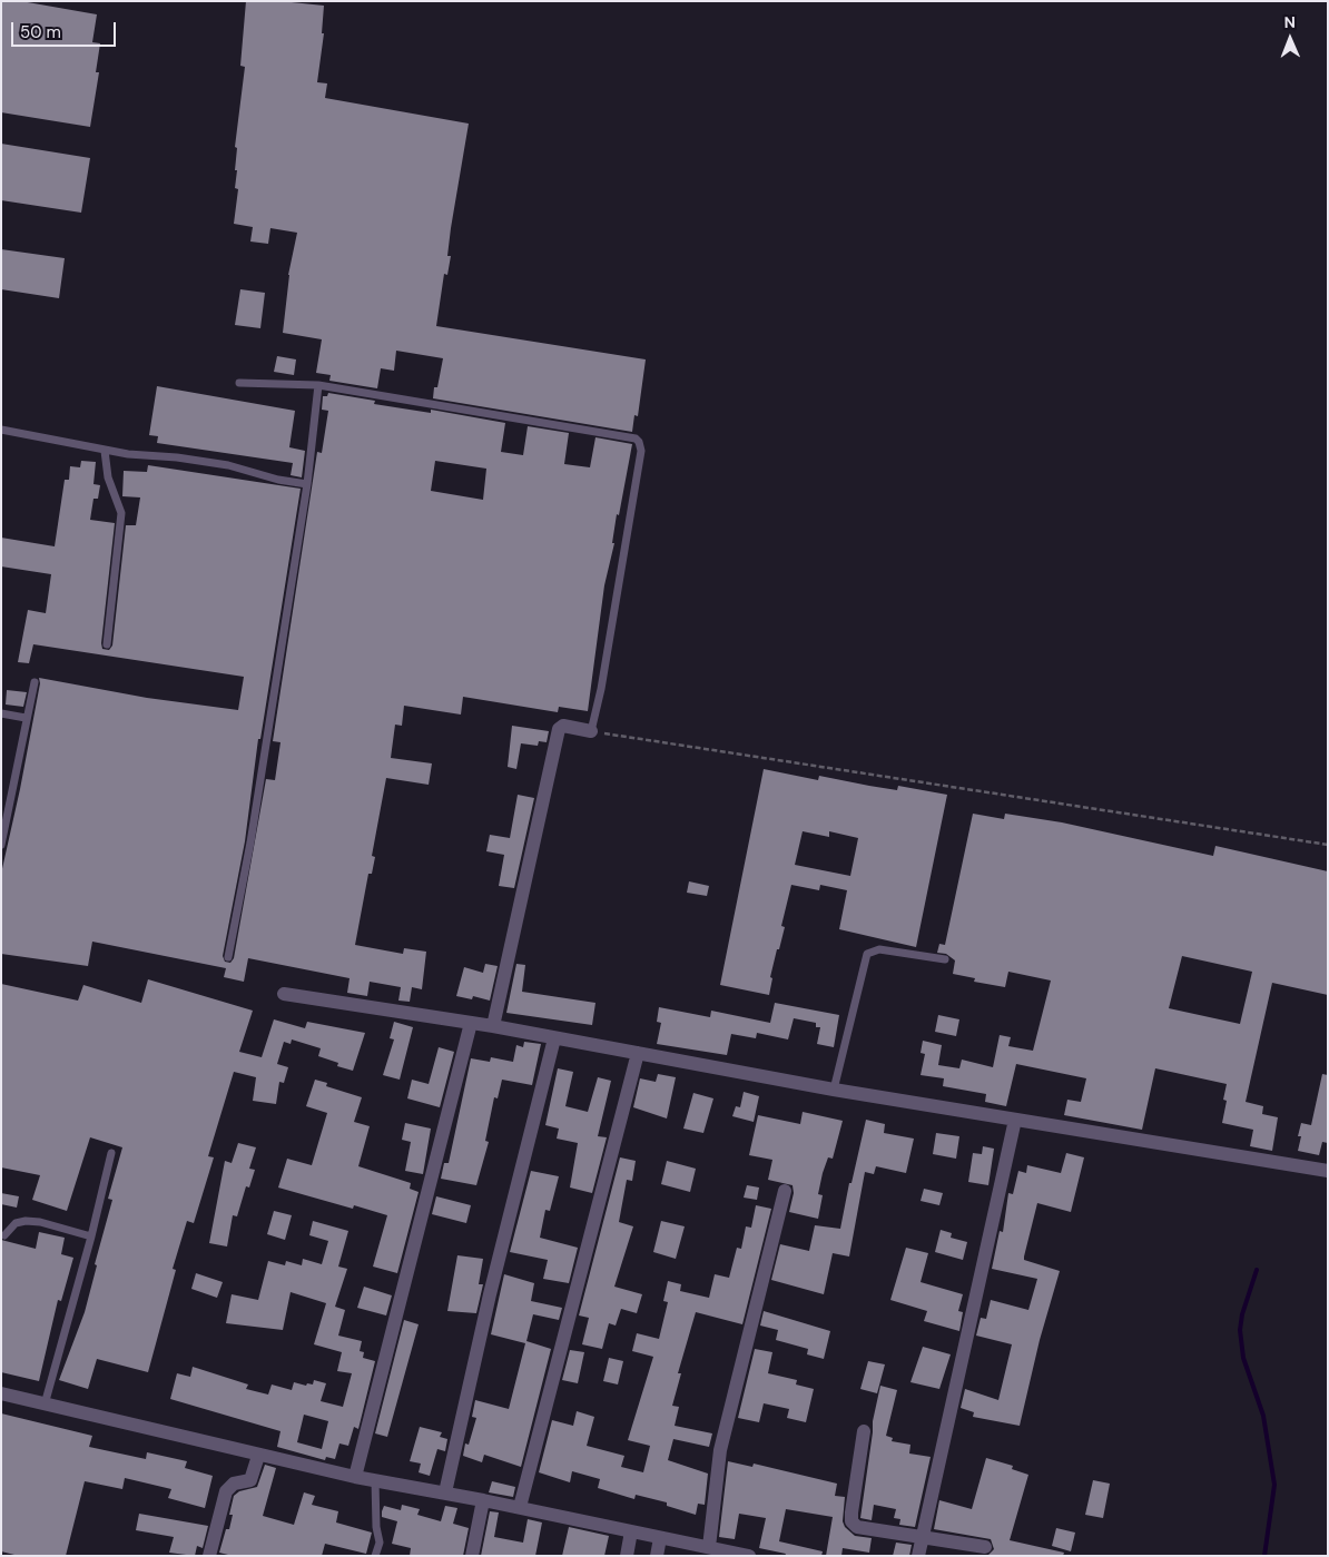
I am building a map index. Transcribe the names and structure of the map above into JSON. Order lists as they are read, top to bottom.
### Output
{
  "scale_bar": "50 m",
  "north": "top"
}
